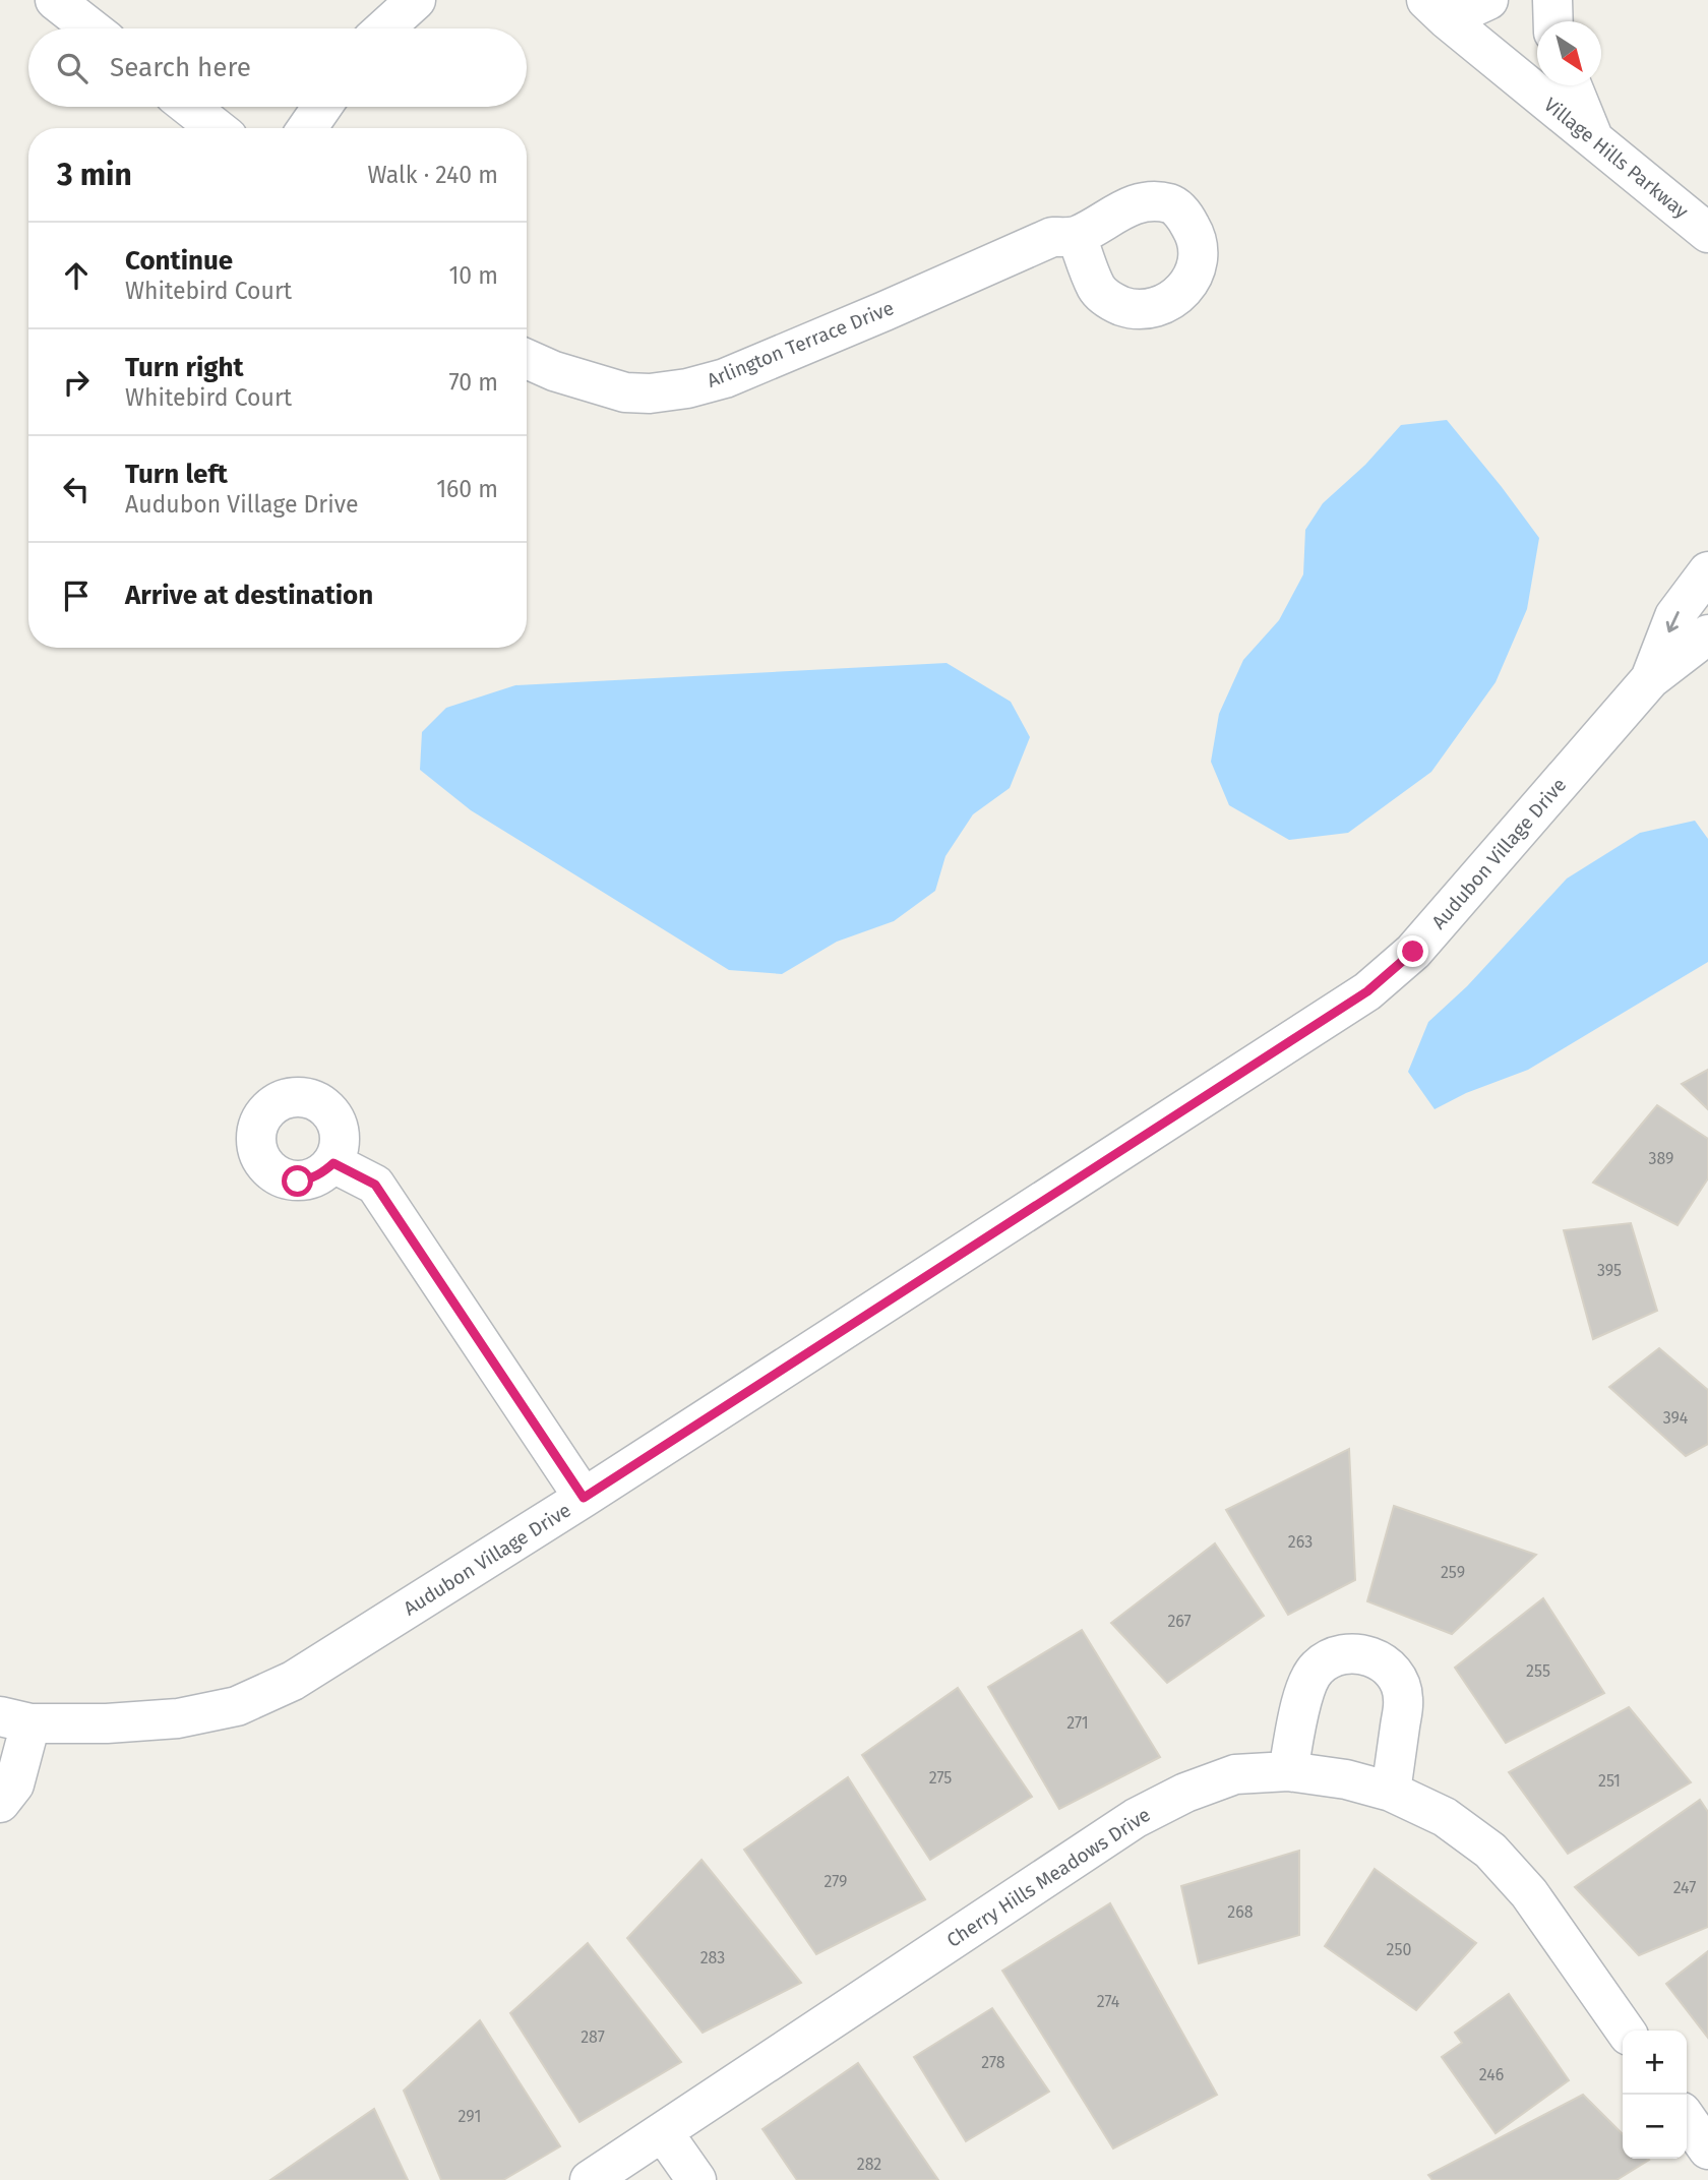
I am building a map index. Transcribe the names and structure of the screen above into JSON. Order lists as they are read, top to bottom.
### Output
{
  "streets": {
    "street": [
      "Village Hills Parkway",
      "Arlington Terrace Drive",
      "Audubon Village Drive",
      "Cherry Hills Meadows Drive"
    ]
  },
  "house_numbers": [
    "389",
    "395",
    "394",
    "263",
    "259",
    "267",
    "255",
    "271",
    "275",
    "251",
    "279",
    "247",
    "268",
    "250",
    "283",
    "274",
    "287",
    "278",
    "246",
    "291",
    "282"
  ],
  "north": "bottom right",
  "page": {
    "search": "Search here",
    "heading": ["3 min", "Walk · 240 m"],
    "list": [
      ["Continue", "Whitebird Court", "10 m"],
      ["Turn right", "Whitebird Court", "70 m"],
      ["Turn left", "Audubon Village Drive", "160 m"],
      "Arrive at destination"
    ],
    "map_buttons": ["+", "−"]
  }
}
